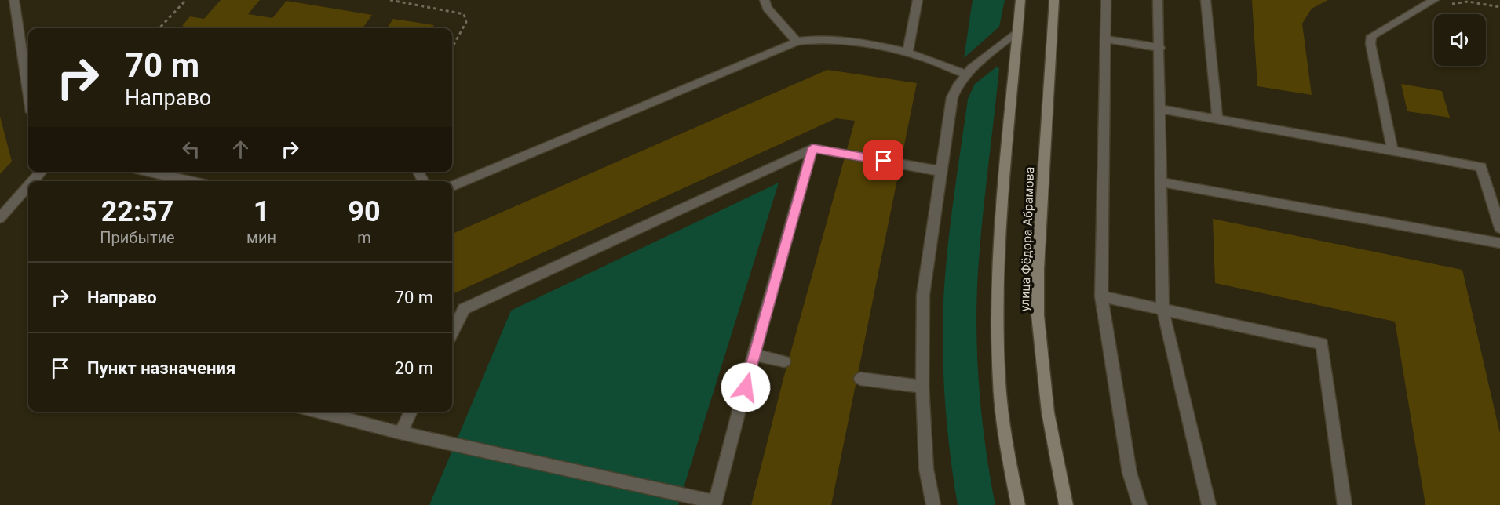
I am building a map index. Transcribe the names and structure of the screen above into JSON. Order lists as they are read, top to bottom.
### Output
{
  "streets": {
    "street": ["улица Фёдора Абрамова"]
  },
  "page": {
    "turn": ["70 m", "Направо"],
    "eta": [
      "22:57",
      "Прибытие",
      "1",
      "мин",
      "90",
      "m"
    ],
    "list": [
      {
        "name": "Направо",
        "value": "70 m"
      },
      {
        "name": "Пункт назначения",
        "value": "20 m"
      }
    ]
  }
}
